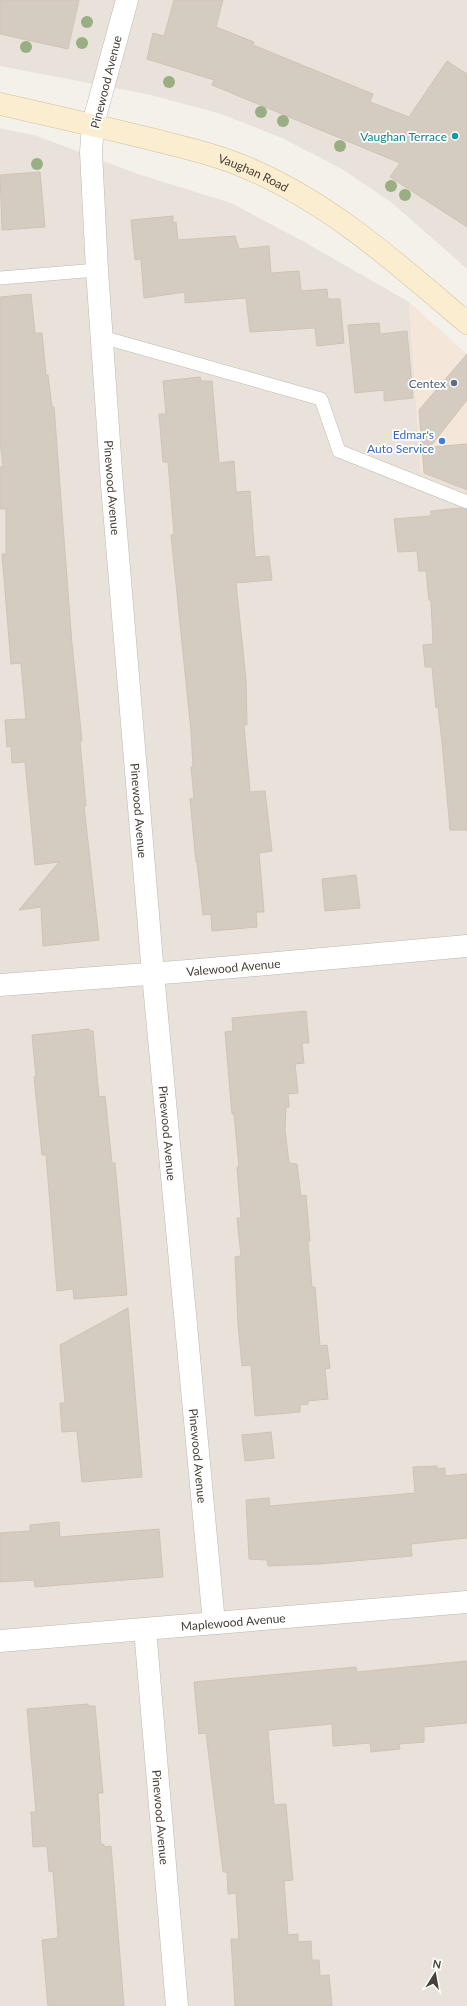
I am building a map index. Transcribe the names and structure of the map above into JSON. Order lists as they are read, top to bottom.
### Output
{
  "streets": {
    "street": [
      "Pinewood Avenue",
      "Vaughan Road",
      "Valewood Avenue",
      "Maplewood Avenue"
    ]
  },
  "crossings": [
    ["Pinewood Avenue", "Vaughan Road"],
    ["Pinewood Avenue", "Valewood Avenue"],
    ["Pinewood Avenue", "Maplewood Avenue"]
  ],
  "places": ["Vaughan Terrace", "Centex", "Edmar's Auto Service"],
  "north": "top"
}
